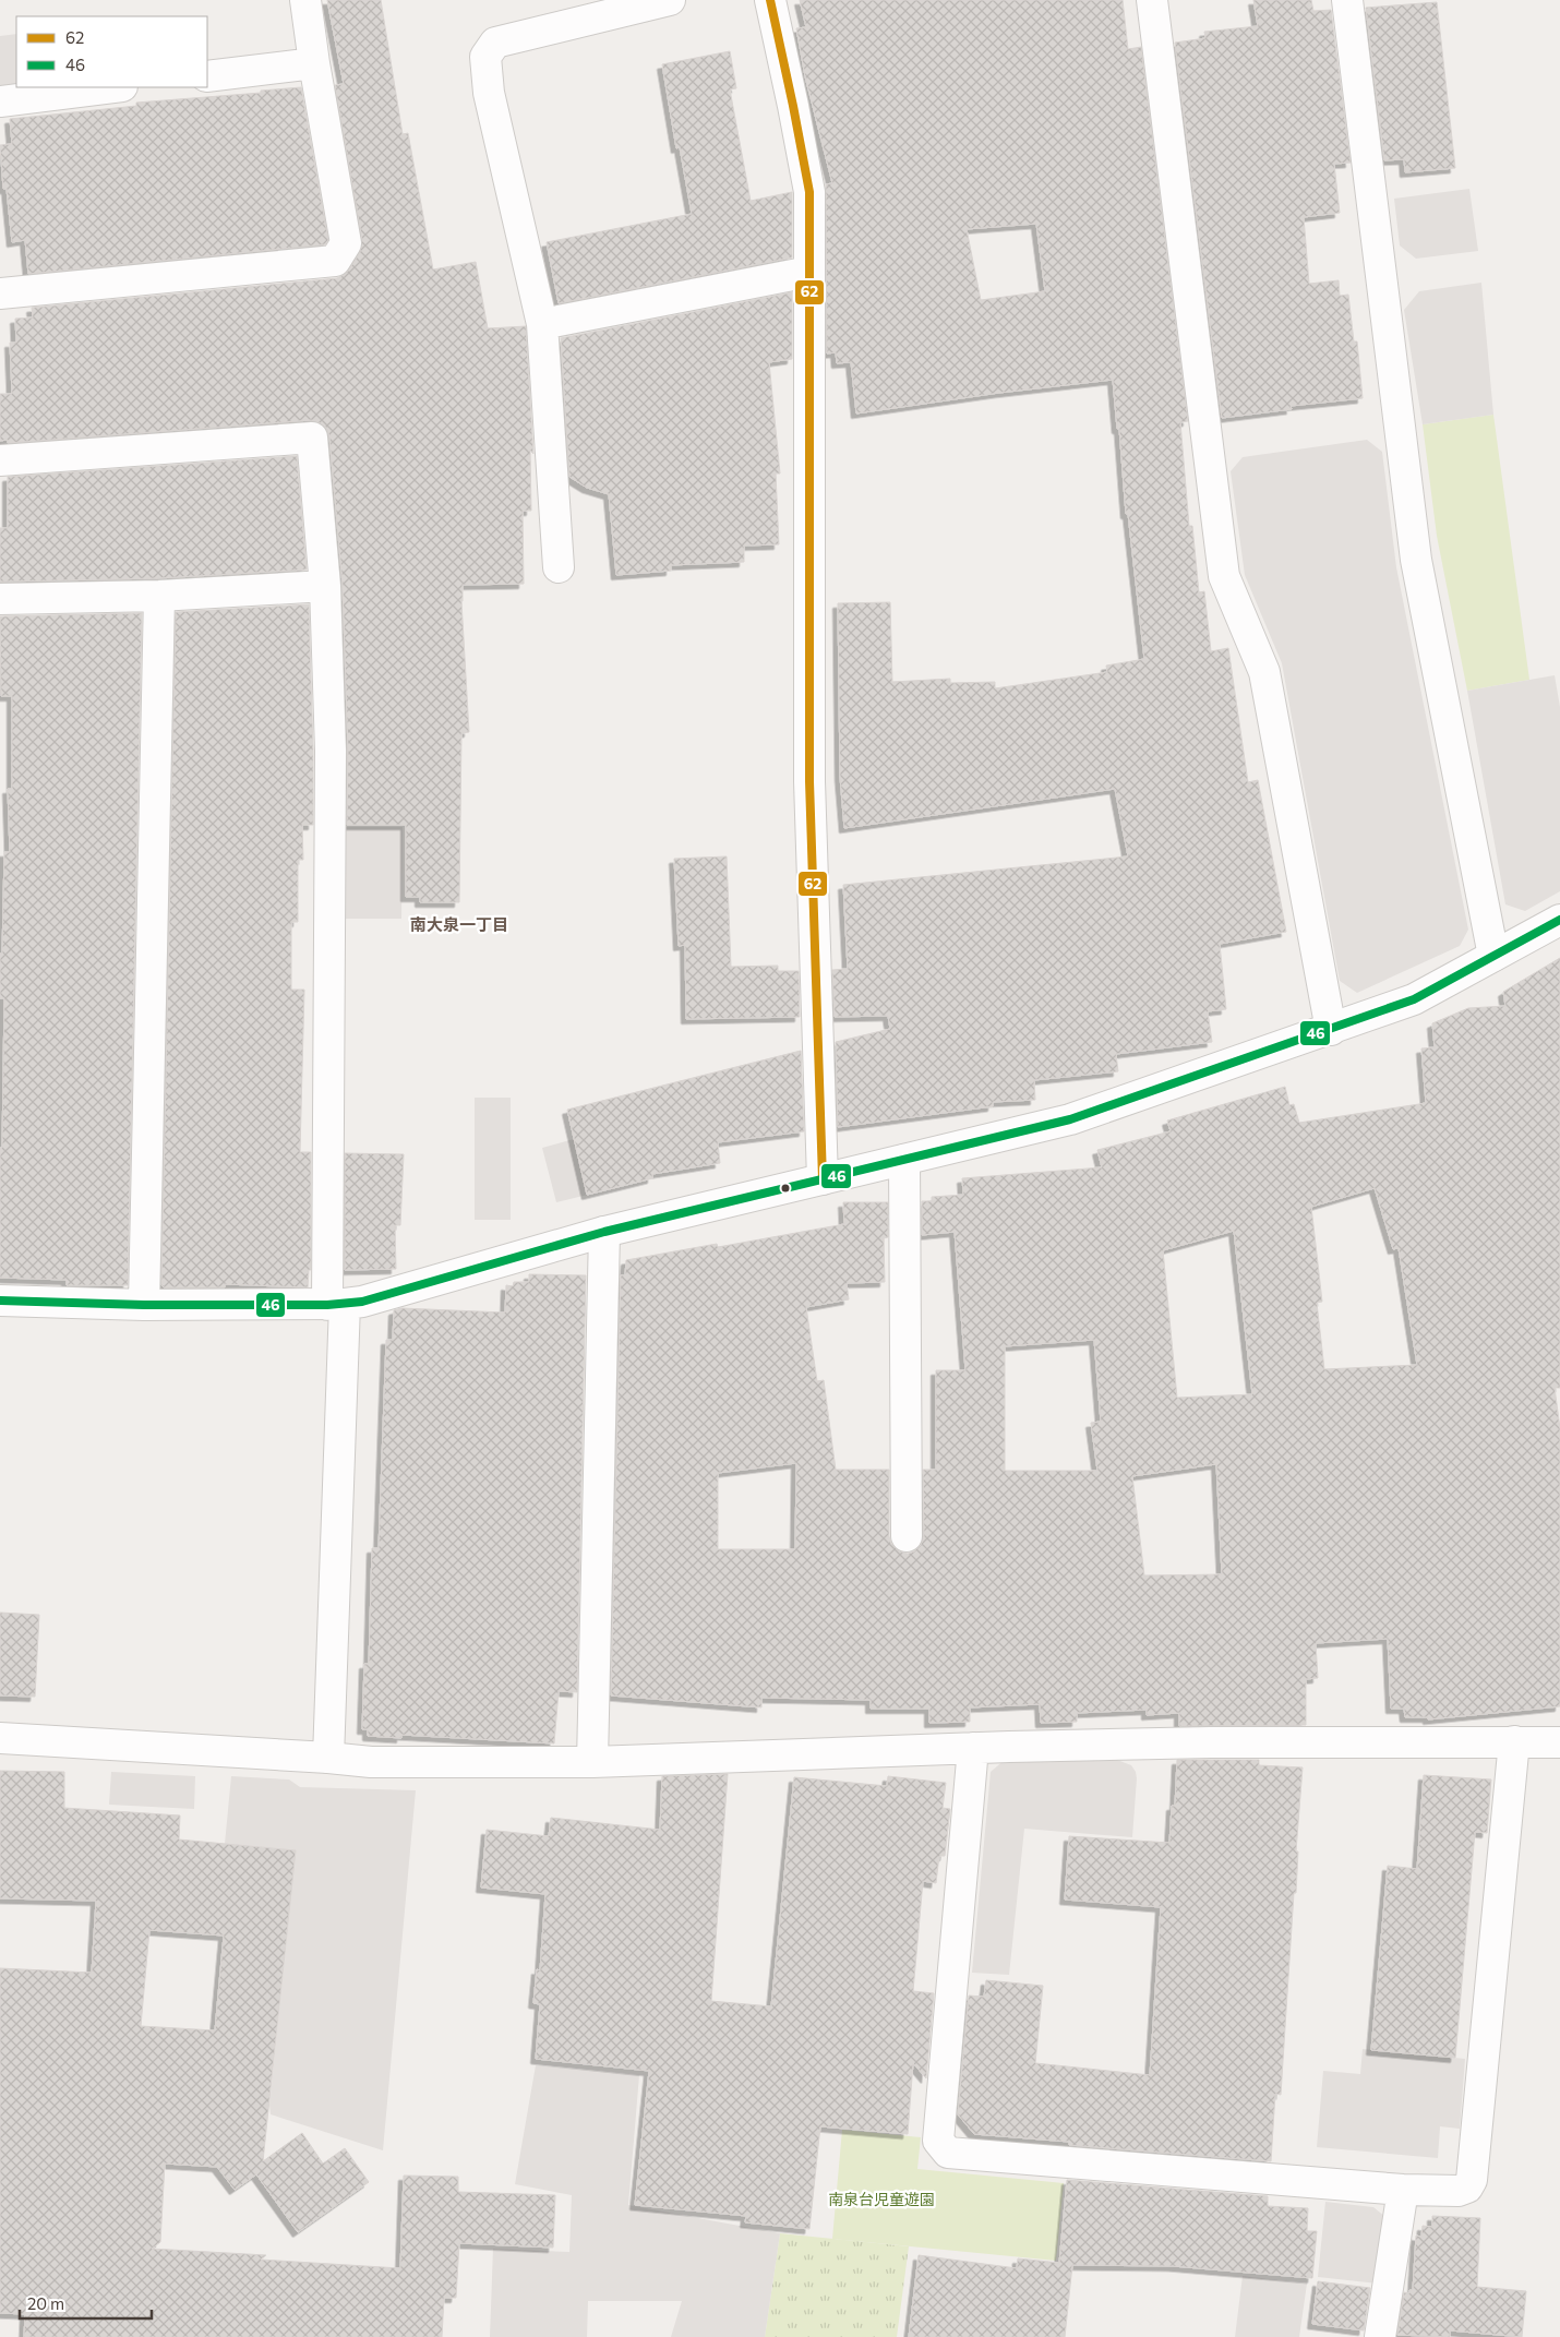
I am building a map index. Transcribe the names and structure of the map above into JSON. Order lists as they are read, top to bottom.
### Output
{
  "districts": ["南大泉一丁目"],
  "parks": ["南泉台児童遊園"],
  "lines": ["transit line 62", "transit line 46"],
  "legend": ["62", "46"],
  "scale_bar": "20 m"
}
